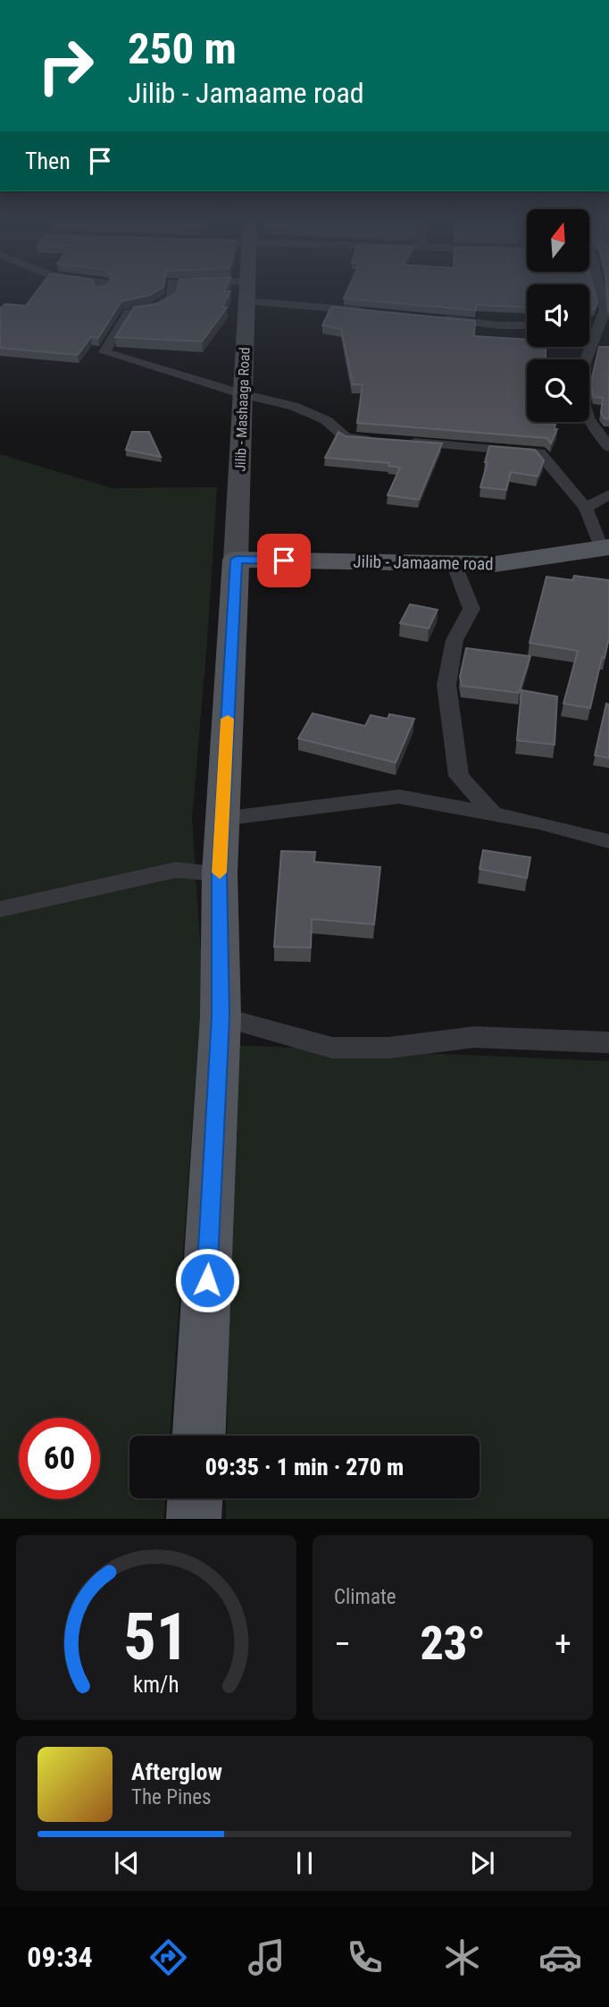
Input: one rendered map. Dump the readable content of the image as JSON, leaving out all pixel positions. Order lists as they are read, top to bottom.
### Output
{
  "streets": {
    "main road": ["Jilib - Mashaaga Road", "Jilib - Jamaame road"]
  },
  "crossings": [
    ["Jilib - Mashaaga Road", "Jilib - Jamaame road"]
  ],
  "north": "top",
  "page": {
    "turn": ["250 m", "Jilib - Jamaame road"],
    "then": "Then",
    "limit": "60",
    "trip": "09:35 · 1 min · 270 m",
    "tile": "Climate",
    "heat": ["−", "23°", "+"],
    "song": ["Afterglow", "The Pines"],
    "tabs": "09:34",
    "gauge": ["51", "km/h"]
  }
}
